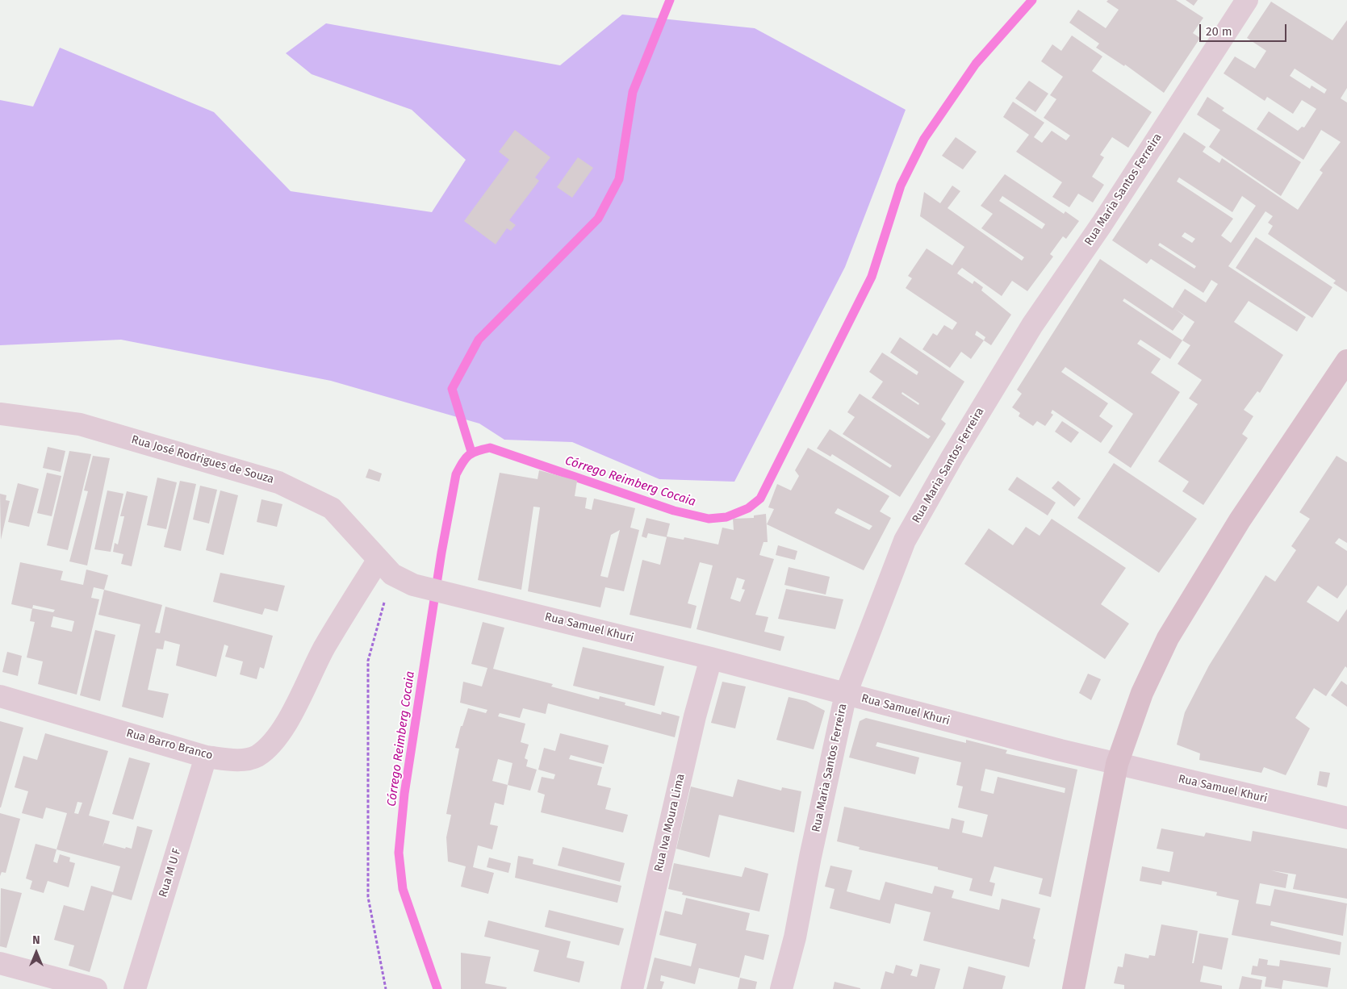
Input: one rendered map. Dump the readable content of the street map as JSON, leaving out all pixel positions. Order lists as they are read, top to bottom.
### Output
{
  "streets": {
    "street": [
      "Rua Maria Santos Ferreira",
      "Rua José Rodrigues de Souza",
      "Rua Samuel Khuri",
      "Rua Barro Branco",
      "Rua Iva Moura Lima",
      "Rua M U F"
    ]
  },
  "crossings": [
    ["Rua Maria Santos Ferreira", "Rua Samuel Khuri"],
    ["Rua José Rodrigues de Souza", "Rua Samuel Khuri"],
    ["Rua José Rodrigues de Souza", "Rua Barro Branco"],
    ["Rua Samuel Khuri", "Rua Barro Branco"],
    ["Rua Samuel Khuri", "Rua Iva Moura Lima"],
    ["Rua Barro Branco", "Rua M U F"]
  ],
  "water": ["Córrego Reimberg Cocaia"],
  "scale_bar": "20 m",
  "north": "top"
}
